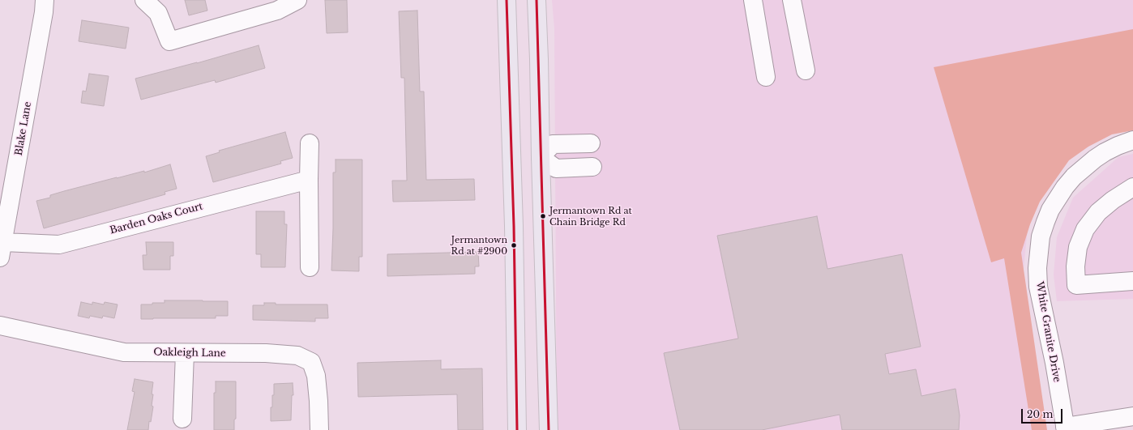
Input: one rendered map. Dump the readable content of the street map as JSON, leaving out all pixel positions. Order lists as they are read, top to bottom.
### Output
{
  "streets": {
    "street": [
      "Blake Lane",
      "Barden Oaks Court",
      "White Granite Drive",
      "Oakleigh Lane"
    ]
  },
  "crossings": [
    ["Blake Lane", "Barden Oaks Court"]
  ],
  "places": ["Jermantown Rd at Chain Bridge Rd", "Jermantown Rd at #2900"],
  "scale_bar": "20 m"
}
